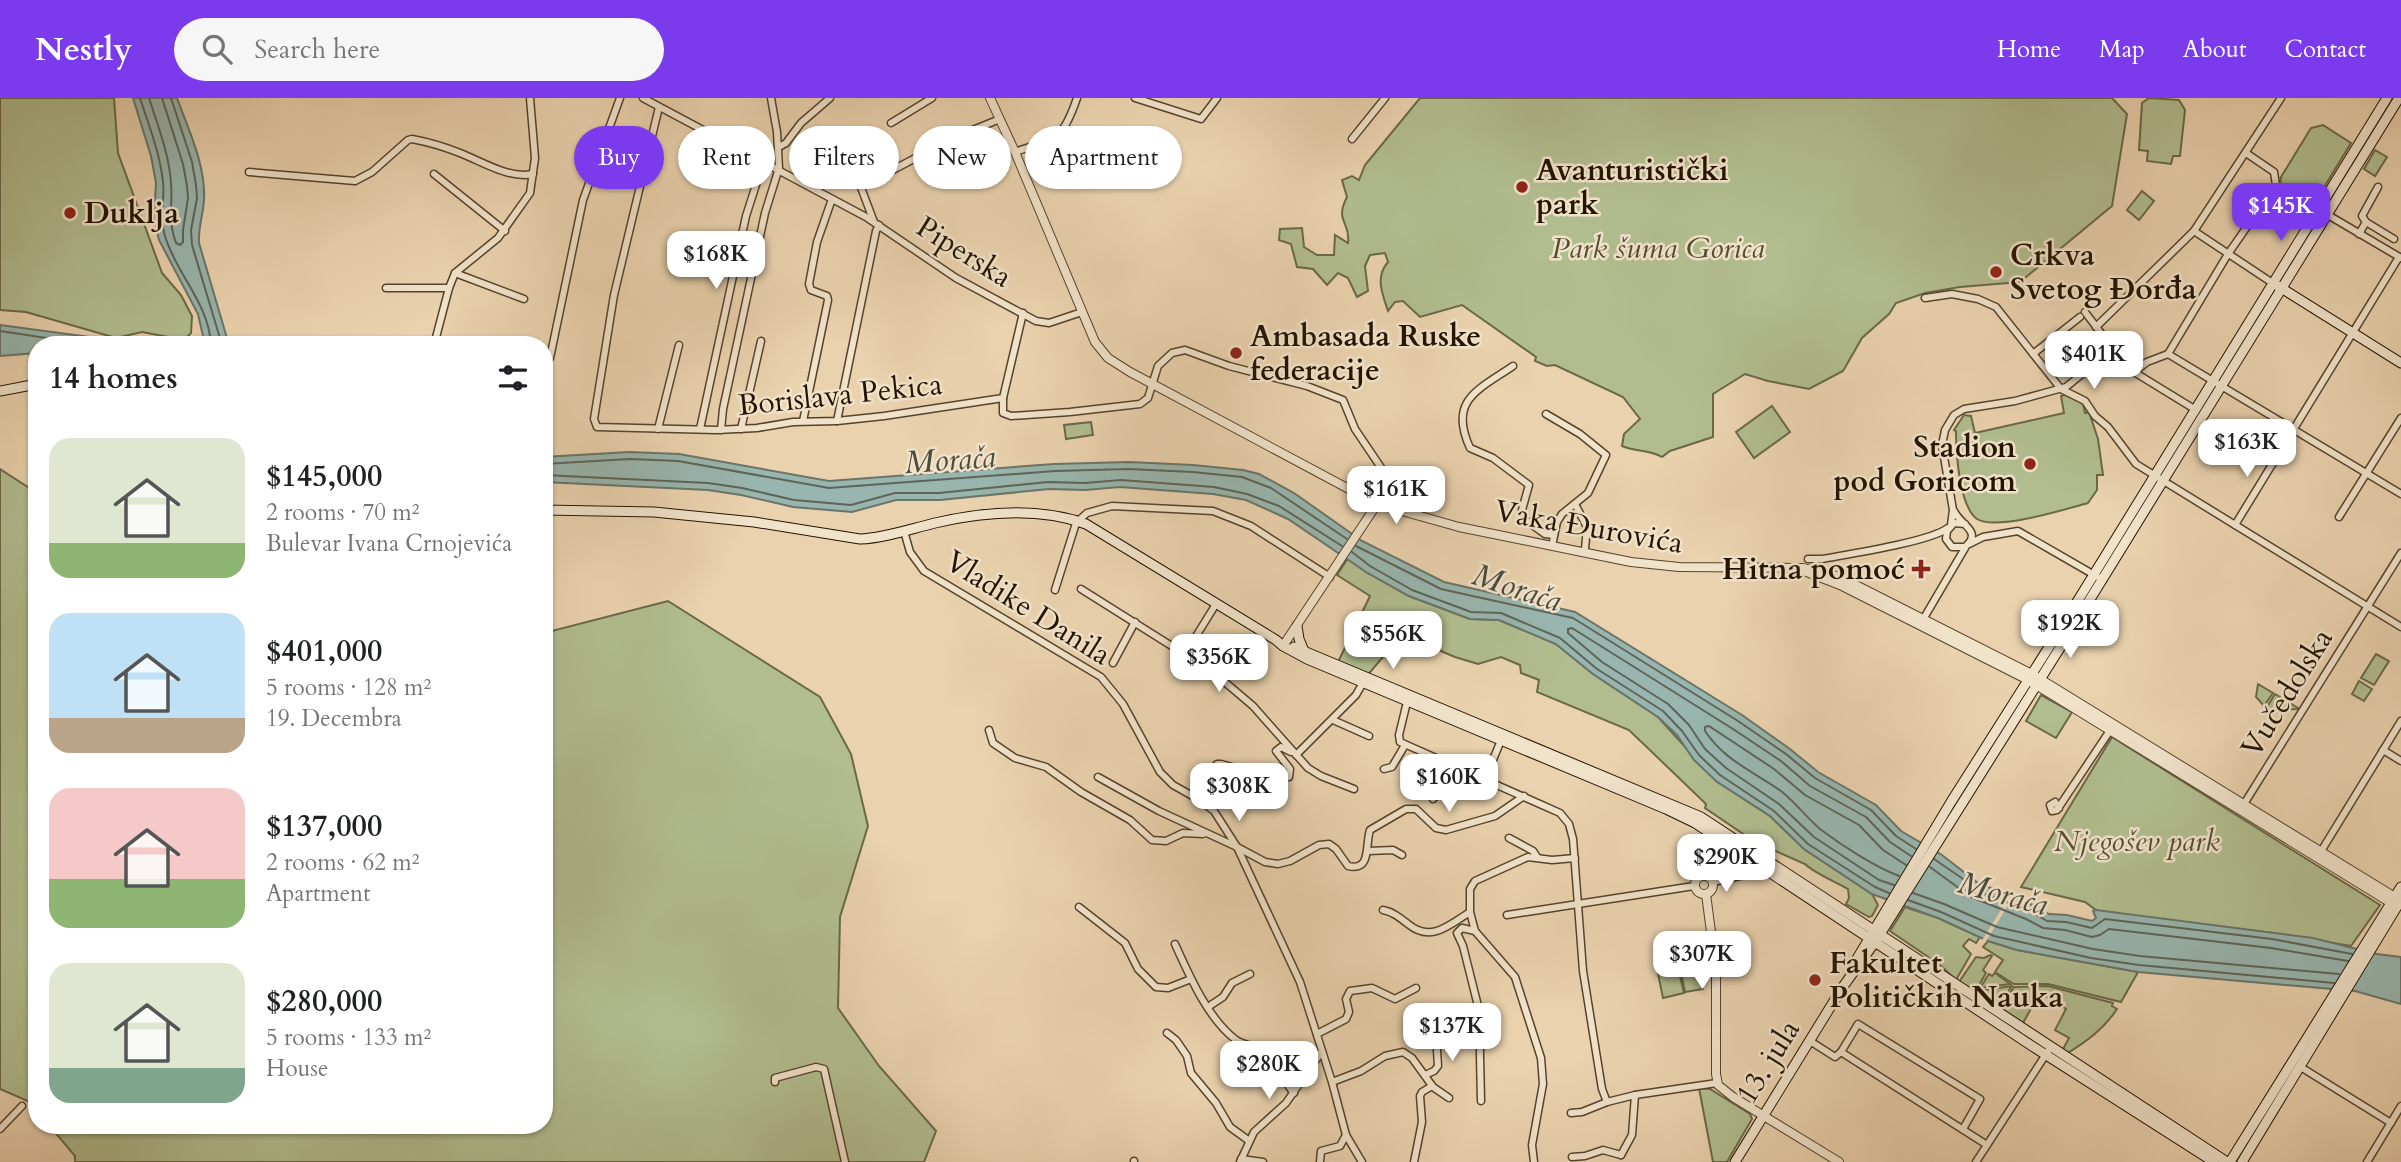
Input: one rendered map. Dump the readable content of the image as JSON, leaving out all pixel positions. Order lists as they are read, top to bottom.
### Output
{
  "streets": {
    "main road": ["13. jula"],
    "street": [
      "Piperska",
      "Borislava Pekica",
      "Vaka Đurovića",
      "Vladike Danila",
      "Vučedolska"
    ]
  },
  "crossings": [
    ["Piperska", "Borislava Pekica"],
    ["Piperska", "Vaka Đurovića"],
    ["Vaka Đurovića", "13. jula"]
  ],
  "water": ["Morača"],
  "parks": ["Park šuma Gorica", "Njegošev park"],
  "places": {
    "other": [
      "Avanturistički park",
      "Duklja",
      "Crkva Svetog Đorđa",
      "Ambasada Ruske federacije",
      "Stadion pod Goricom",
      "Fakultet Političkih Nauka"
    ],
    "health": ["Hitna pomoć"]
  },
  "page": {
    "header": "Nestly",
    "search": "Search here",
    "nav": [
      "Home",
      "Map",
      "About",
      "Contact"
    ],
    "chip": [
      "Buy",
      "Rent",
      "Filters",
      "New",
      "Apartment"
    ],
    "price": [
      "$145K",
      "$168K",
      "$401K",
      "$163K",
      "$161K",
      "$192K",
      "$556K",
      "$356K",
      "$160K",
      "$308K",
      "$290K",
      "$307K",
      "$137K",
      "$280K"
    ],
    "heading": "14 homes",
    "list": [
      {
        "name": "$145,000",
        "note": "2 rooms · 70 m² · Bulevar Ivana Crnojevića"
      },
      {
        "name": "$401,000",
        "note": "5 rooms · 128 m² · 19. Decembra"
      },
      {
        "name": "$137,000",
        "note": "2 rooms · 62 m² · Apartment"
      },
      {
        "name": "$280,000",
        "note": "5 rooms · 133 m² · House"
      }
    ]
  }
}
